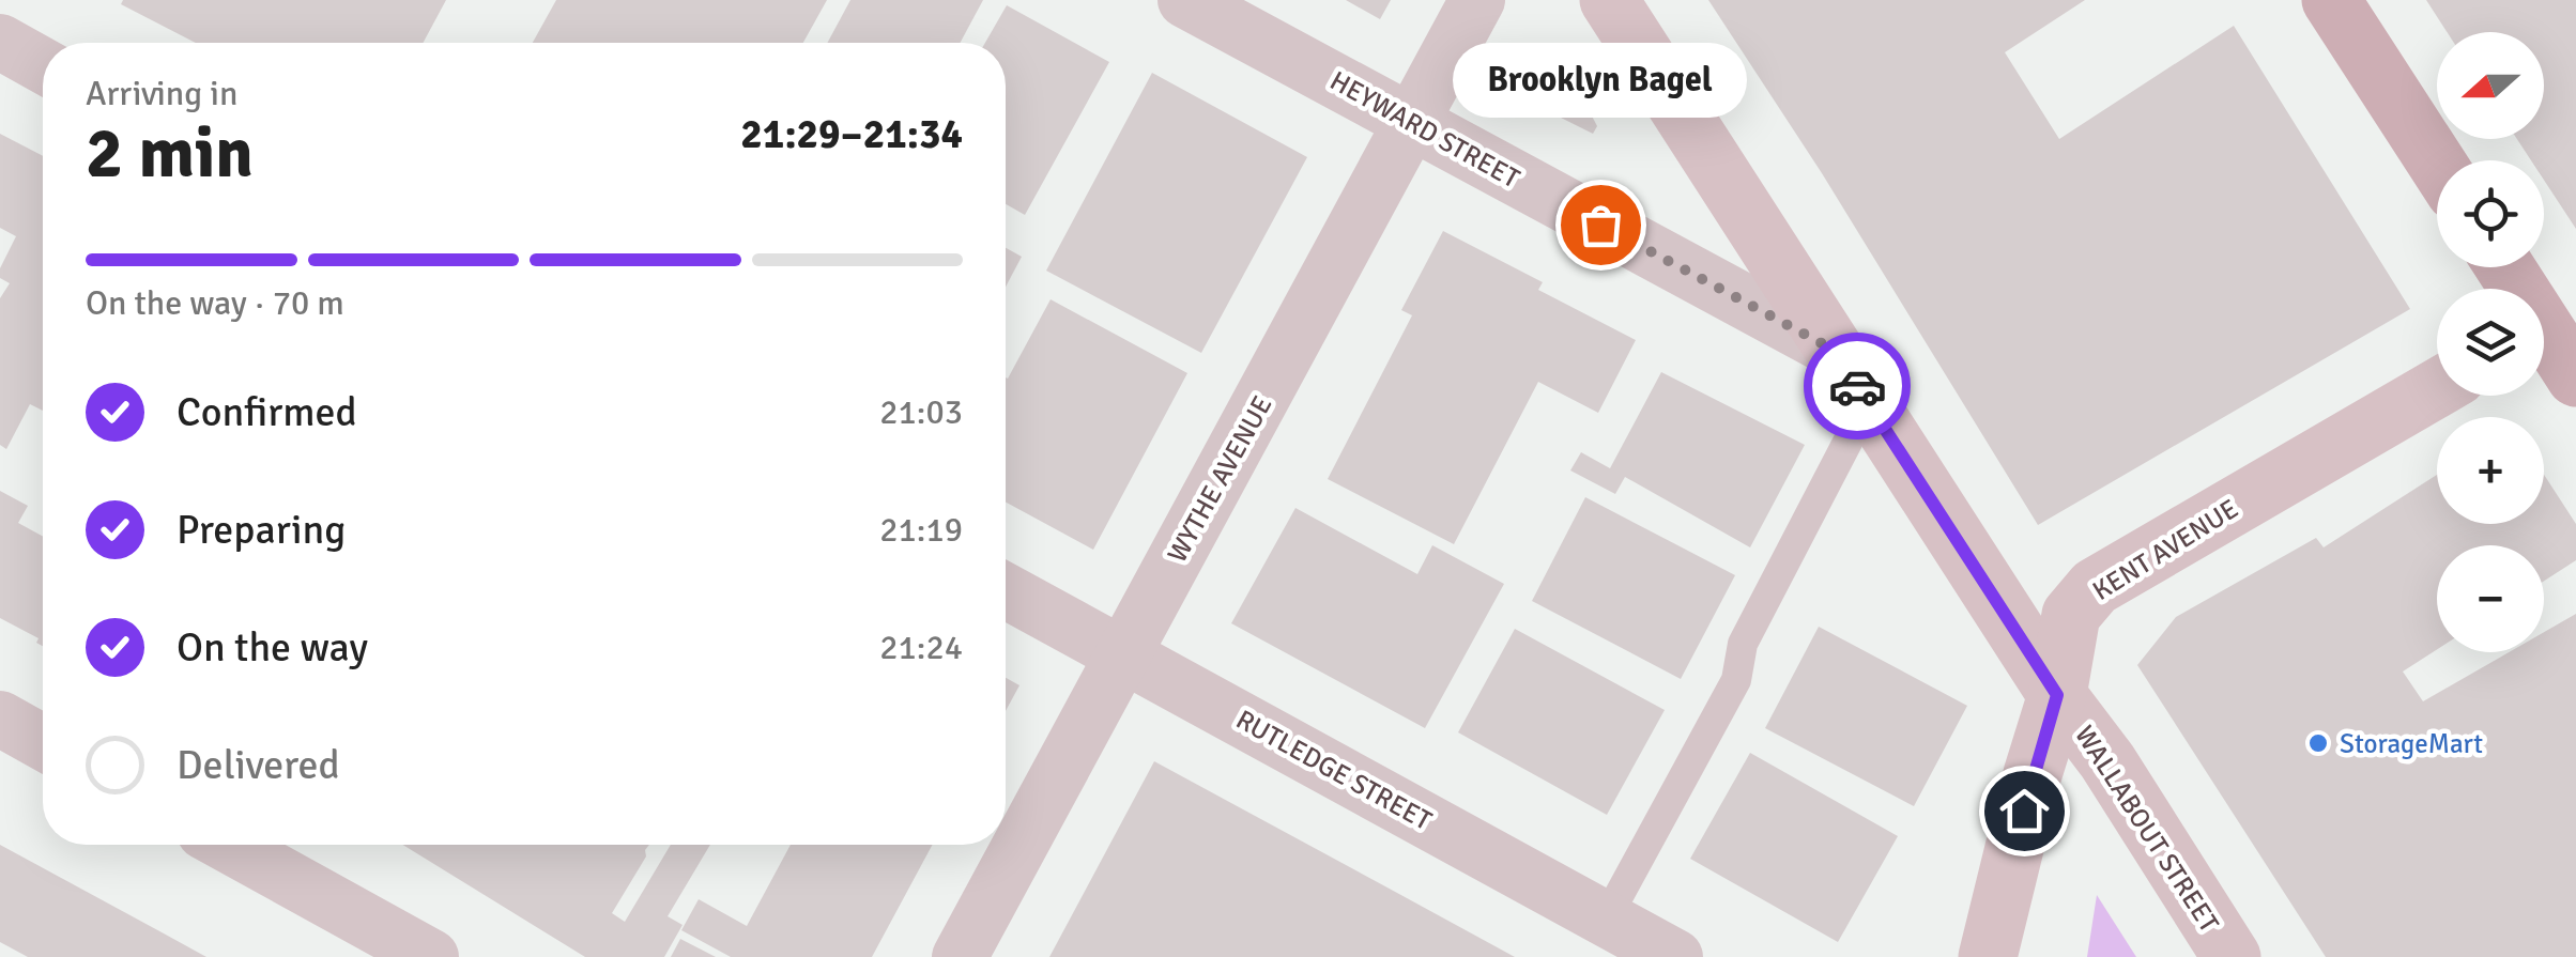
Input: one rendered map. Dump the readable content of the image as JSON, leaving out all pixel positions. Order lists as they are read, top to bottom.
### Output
{
  "streets": {
    "main road": ["KENT AVENUE", "WALLABOUT STREET"],
    "street": ["HEYWARD STREET", "WYTHE AVENUE", "RUTLEDGE STREET"]
  },
  "crossings": [
    ["HEYWARD STREET", "WYTHE AVENUE"],
    ["HEYWARD STREET", "WALLABOUT STREET"],
    ["WYTHE AVENUE", "RUTLEDGE STREET"],
    ["KENT AVENUE", "WALLABOUT STREET"]
  ],
  "places": ["Brooklyn Bagel", "StorageMart"],
  "north": "left",
  "page": {
    "map_buttons": ["+", "−"],
    "bubble": "Brooklyn Bagel",
    "heading": ["2 min", "Arriving in", "21:29–21:34"],
    "bar": "On the way · 70 m",
    "list": [
      ["Confirmed", "21:03"],
      ["Preparing", "21:19"],
      ["On the way", "21:24"],
      "Delivered"
    ]
  }
}
